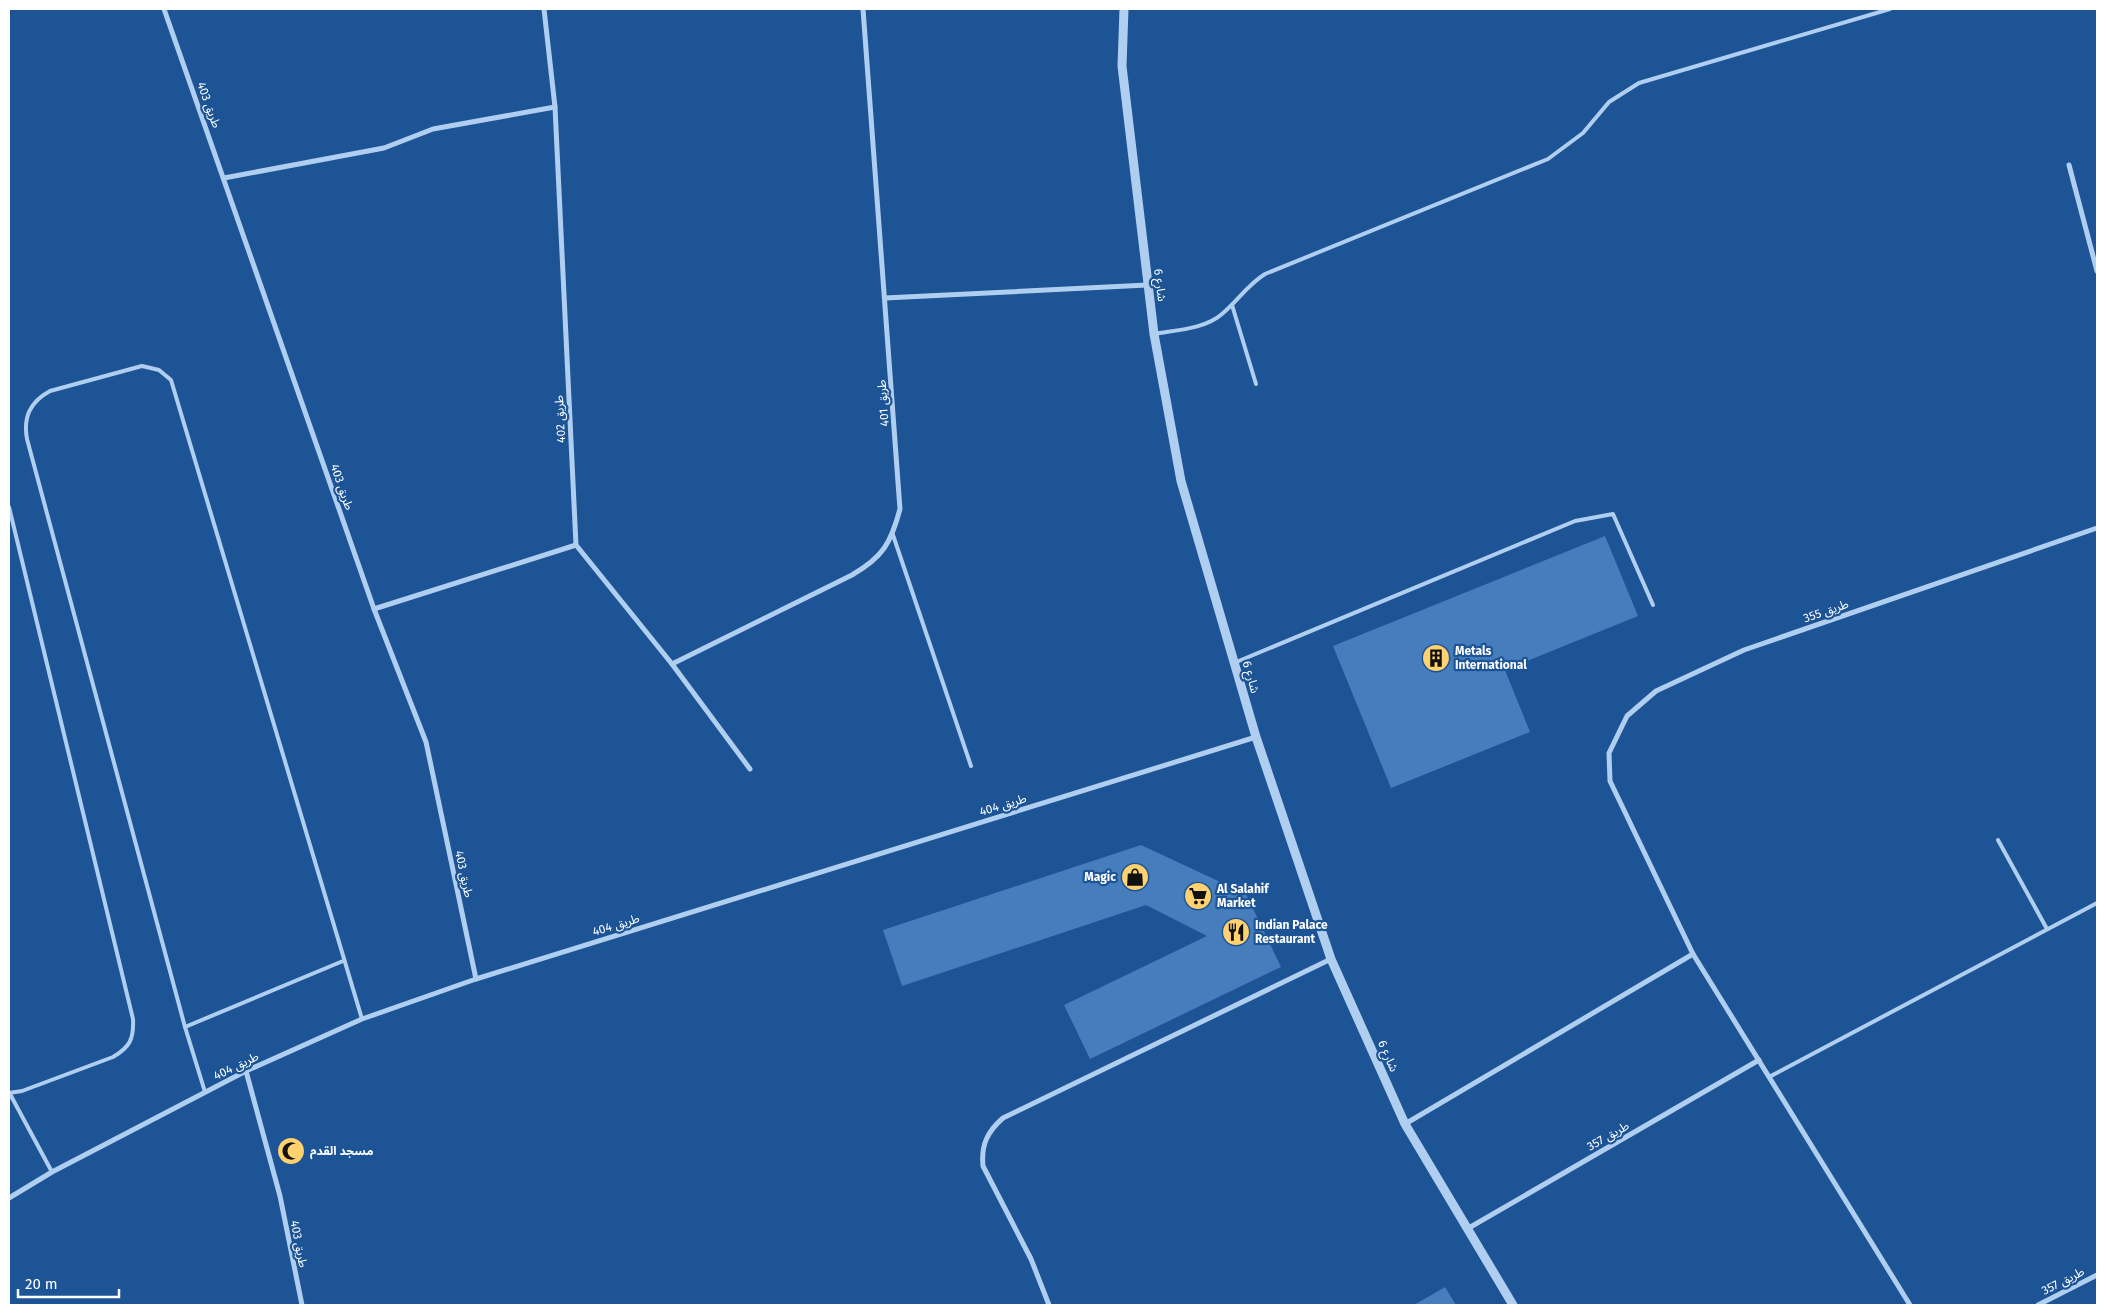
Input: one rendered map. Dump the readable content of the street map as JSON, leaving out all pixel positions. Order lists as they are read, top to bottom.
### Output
{
  "streets": {
    "street": [
      "طريق 403",
      "شارع 6",
      "طريق 401",
      "طريق 402",
      "طريق 355",
      "طريق 404",
      "طريق 357"
    ]
  },
  "crossings": [
    ["طريق 403", "طريق 404"],
    ["شارع 6", "طريق 404"],
    ["شارع 6", "طريق 357"]
  ],
  "places": {
    "building": ["Metals International"],
    "shop": ["Magic"],
    "supermarket": ["Al Salahif Market"],
    "restaurant": ["Indian Palace Restaurant"],
    "mosque": ["مسجد القدم"]
  },
  "scale_bar": "20 m"
}
